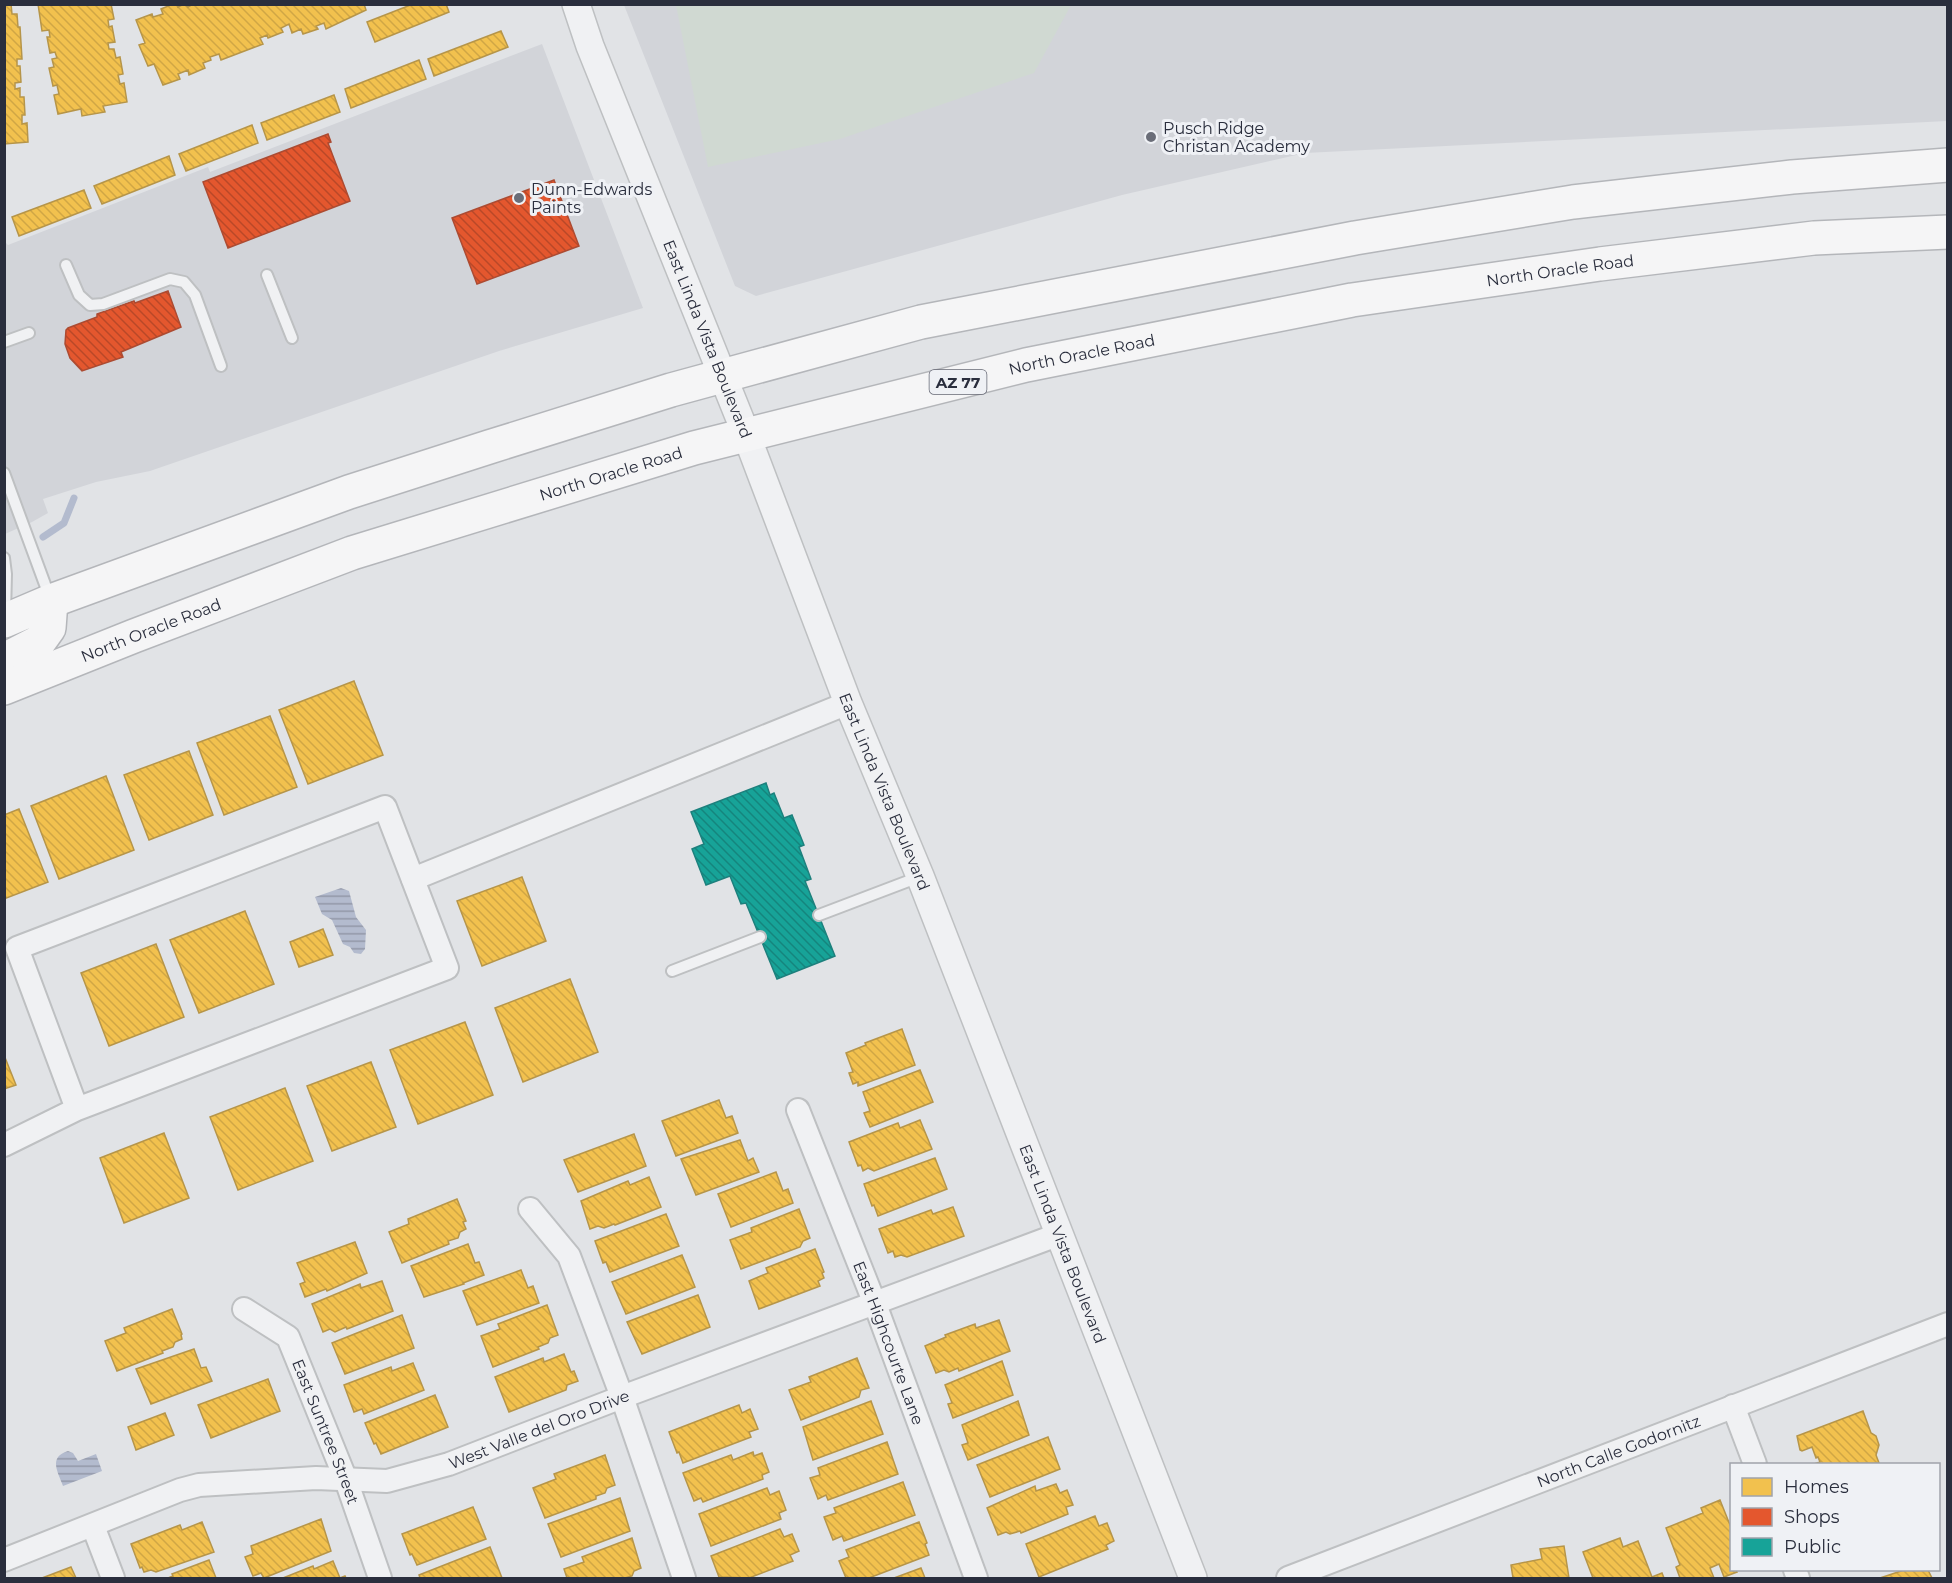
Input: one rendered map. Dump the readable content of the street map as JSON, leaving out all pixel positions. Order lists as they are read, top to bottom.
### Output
{
  "streets": {
    "highway": ["North Oracle Road", "AZ 77"],
    "street": [
      "East Linda Vista Boulevard",
      "East Highcourte Lane",
      "West Valle del Oro Drive",
      "East Suntree Street",
      "North Calle Godornitz"
    ]
  },
  "crossings": [
    ["North Oracle Road", "East Linda Vista Boulevard"],
    ["East Linda Vista Boulevard", "West Valle del Oro Drive"],
    ["East Highcourte Lane", "West Valle del Oro Drive"],
    ["West Valle del Oro Drive", "East Suntree Street"]
  ],
  "places": ["Pusch Ridge Christan Academy", "Dunn-Edwards Paints"],
  "legend": ["Homes", "Shops", "Public"]
}
